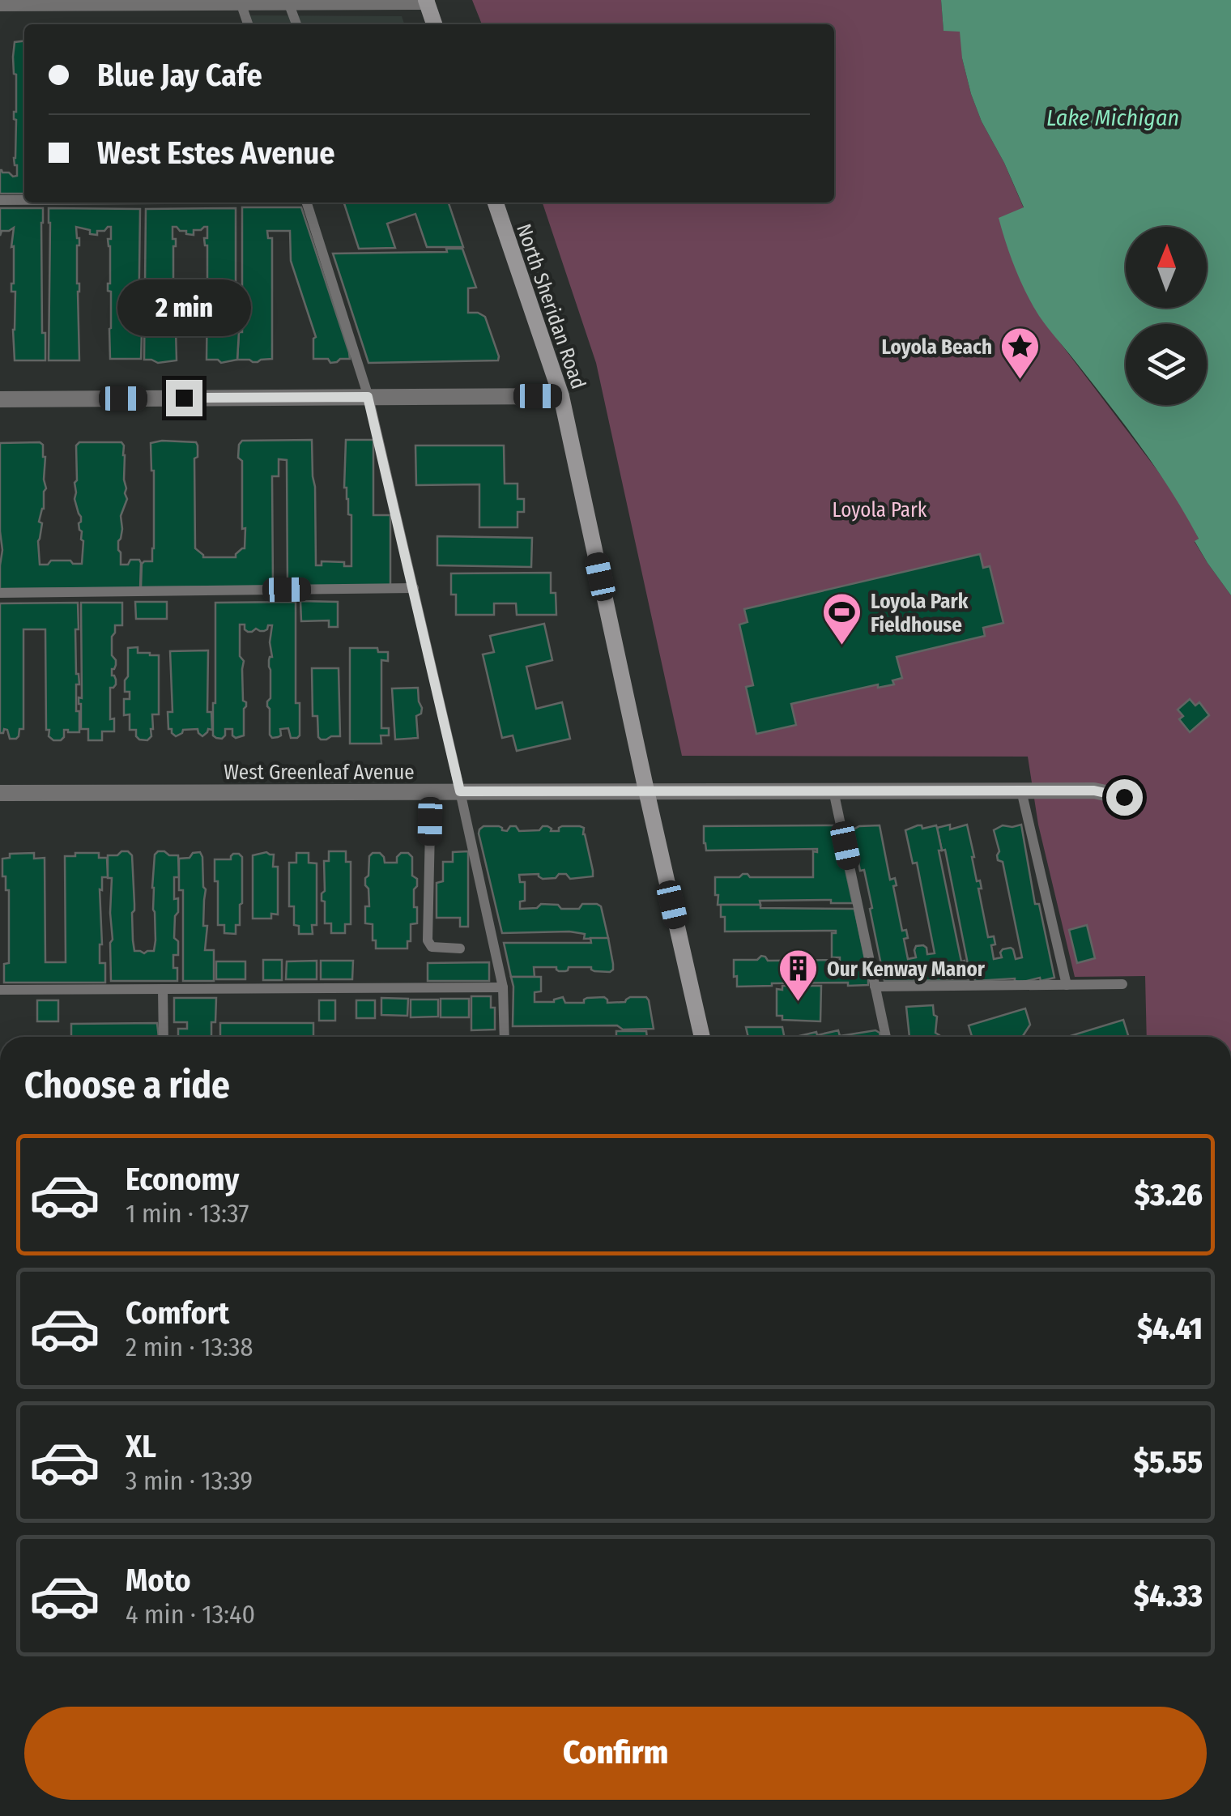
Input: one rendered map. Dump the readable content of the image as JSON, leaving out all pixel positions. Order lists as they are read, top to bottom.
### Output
{
  "streets": {
    "main road": ["North Sheridan Road"],
    "street": ["West Greenleaf Avenue"]
  },
  "crossings": [
    ["North Sheridan Road", "West Greenleaf Avenue"]
  ],
  "water": ["Lake Michigan"],
  "parks": ["Loyola Park"],
  "places": {
    "place": ["Loyola Beach"],
    "sports": ["Loyola Park Fieldhouse"],
    "building": ["Our Kenway Manor"]
  },
  "north": "top",
  "page": {
    "banner": ["Blue Jay Cafe", "West Estes Avenue"],
    "bubble": "2 min",
    "heading": "Choose a ride",
    "list": [
      {
        "name": "Economy",
        "note": "1 min · 13:37",
        "value": "$3.26"
      },
      {
        "name": "Comfort",
        "note": "2 min · 13:38",
        "value": "$4.41"
      },
      {
        "name": "XL",
        "note": "3 min · 13:39",
        "value": "$5.55"
      },
      {
        "name": "Moto",
        "note": "4 min · 13:40",
        "value": "$4.33"
      }
    ],
    "buttons": "Confirm"
  }
}
